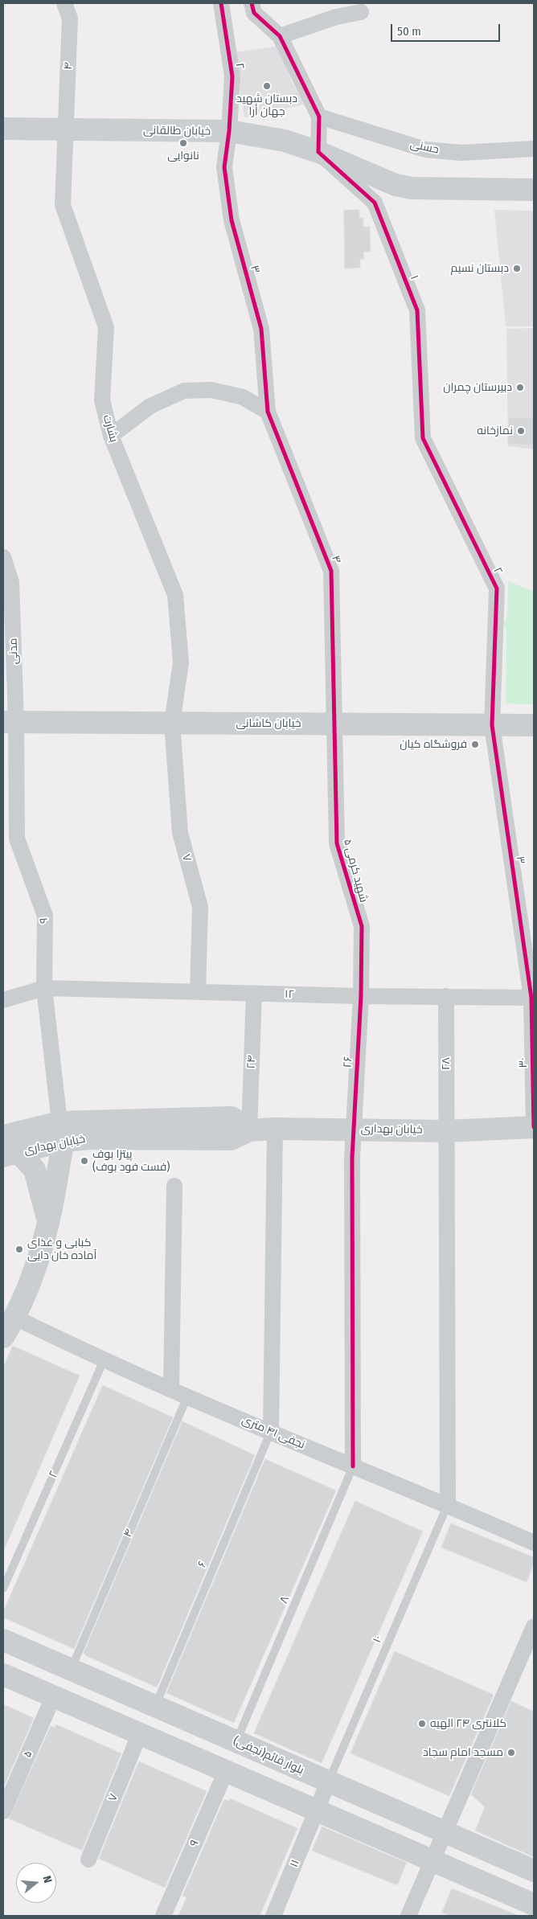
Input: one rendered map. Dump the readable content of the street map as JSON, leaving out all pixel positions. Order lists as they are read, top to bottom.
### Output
{
  "streets": {
    "street": [
      "۴",
      "۲",
      "خیابان طالقانی",
      "حسنی",
      "۳",
      "۱",
      "بشارت",
      "مدنی",
      "خیابان کاشانی",
      "۷",
      "۵ شهید کرمی",
      "۹",
      "۱۲",
      "۲۴",
      "۲۶",
      "۳۰",
      "۲۸",
      "خیابان بهداری",
      "نجفی ۴۱ متری",
      "۵",
      "بلوار قائم(نجفی)",
      "۱۱"
    ],
    "lane": ["۶", "۸", "۱۰"]
  },
  "crossings": [
    ["۴", "خیابان طالقانی"],
    ["۴", "۳"],
    ["۴", "بشارت"],
    ["۴", "خیابان کاشانی"],
    ["۴", "۵ شهید کرمی"],
    ["۴", "نجفی ۴۱ متری"],
    ["۴", "بلوار قائم(نجفی)"],
    ["۲", "خیابان طالقانی"],
    ["۲", "۳"],
    ["۲", "۱"],
    ["۲", "خیابان کاشانی"],
    ["۲", "نجفی ۴۱ متری"],
    ["خیابان طالقانی", "۳"],
    ["خیابان طالقانی", "۱"],
    ["خیابان طالقانی", "بشارت"],
    ["۳", "خیابان کاشانی"],
    ["۳", "۱۲"],
    ["۳", "۳۰"],
    ["بشارت", "خیابان کاشانی"],
    ["بشارت", "۷"],
    ["مدنی", "خیابان کاشانی"],
    ["مدنی", "۹"],
    ["خیابان کاشانی", "۷"],
    ["خیابان کاشانی", "۵ شهید کرمی"],
    ["خیابان کاشانی", "۹"],
    ["۷", "۱۲"],
    ["۵ شهید کرمی", "۱۲"],
    ["۵ شهید کرمی", "۲۶"],
    ["۹", "۱۲"],
    ["۹", "خیابان بهداری"],
    ["۱۲", "۲۴"],
    ["۱۲", "۲۶"],
    ["۱۲", "۳۰"],
    ["۱۲", "۲۸"],
    ["۲۴", "خیابان بهداری"],
    ["۲۶", "خیابان بهداری"],
    ["۲۶", "نجفی ۴۱ متری"],
    ["۲۶", "۸"],
    ["۳۰", "خیابان بهداری"],
    ["۲۸", "خیابان بهداری"],
    ["۲۸", "نجفی ۴۱ متری"],
    ["۲۸", "۱۰"],
    ["نجفی ۴۱ متری", "۶"],
    ["نجفی ۴۱ متری", "۸"],
    ["نجفی ۴۱ متری", "۱۰"],
    ["۶", "بلوار قائم(نجفی)"],
    ["۸", "بلوار قائم(نجفی)"],
    ["۱۰", "بلوار قائم(نجفی)"],
    ["۱۰", "۱۱"],
    ["بلوار قائم(نجفی)", "۱۱"]
  ],
  "places": [
    "دبستان شهید جهان أرا",
    "نانوایی",
    "دبستان نسیم",
    "دبیرستان چمران",
    "نمازخانه",
    "فروشگاه کیان",
    "پیتزا بوف (فست فود بوف)",
    "کبابی و غذای آماده خان دایی",
    "کلانتری ۲۴ الهیه",
    "مسجد امام سجاد"
  ],
  "scale_bar": "50 m",
  "north": "right"
}
